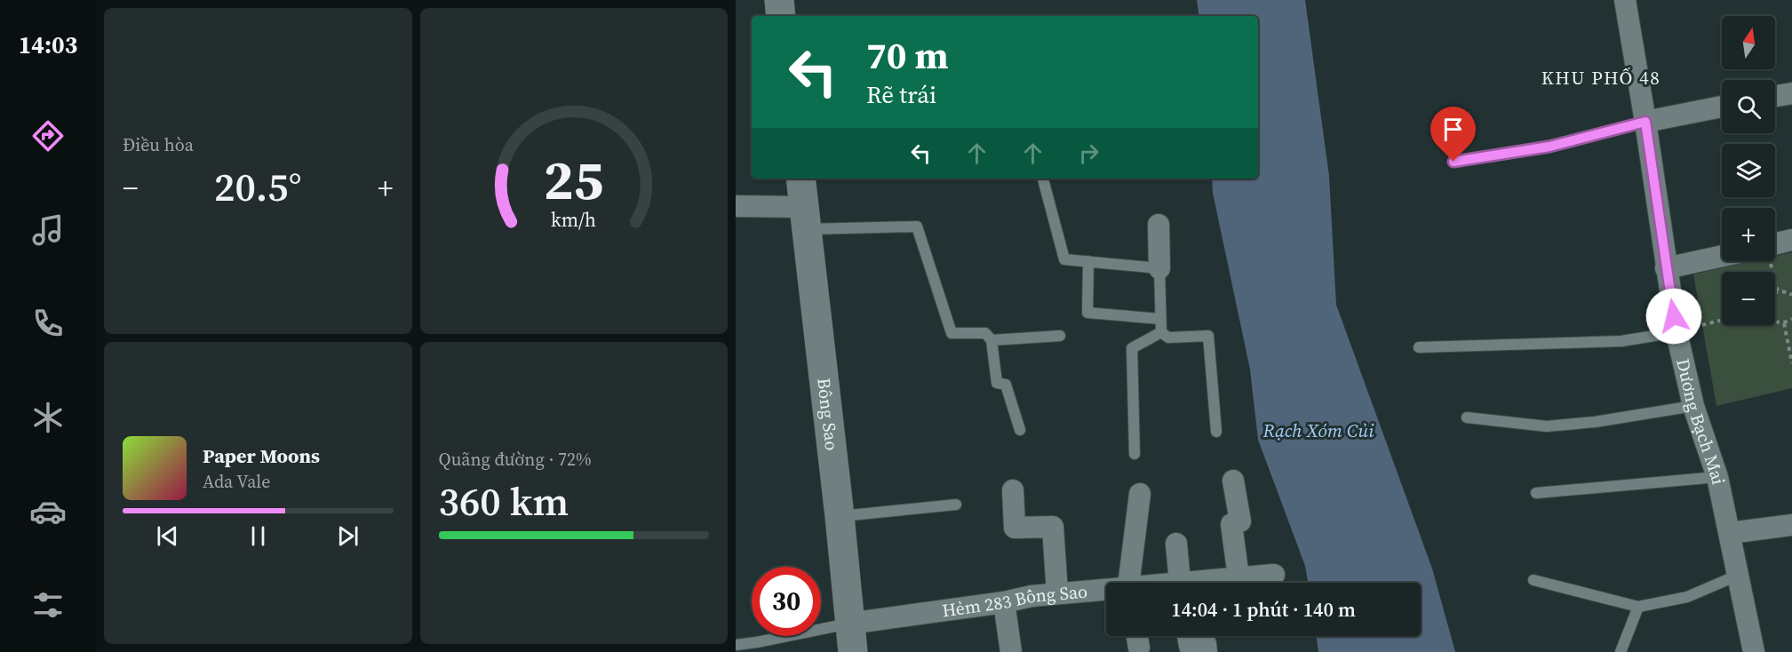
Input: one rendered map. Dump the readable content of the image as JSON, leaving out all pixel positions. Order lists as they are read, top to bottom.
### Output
{
  "streets": {
    "street": ["Bông Sao", "Dương Bạch Mai", "Hẻm 283 Bông Sao"]
  },
  "crossings": [
    ["Bông Sao", "Hẻm 283 Bông Sao"]
  ],
  "districts": ["KHU PHỐ 48"],
  "water": ["Rạch Xóm Củi"],
  "north": "top",
  "page": {
    "tabs": "14:03",
    "tile": [
      "Điều hòa",
      ["Quãng đường · 72%", "360 km"]
    ],
    "map_buttons": ["+", "−"],
    "turn": ["70 m", "Rẽ trái"],
    "heat": ["−", "20.5°", "+"],
    "song": ["Paper Moons", "Ada Vale"],
    "limit": "30",
    "trip": "14:04 · 1 phút · 140 m",
    "gauge": ["25", "km/h"]
  }
}
